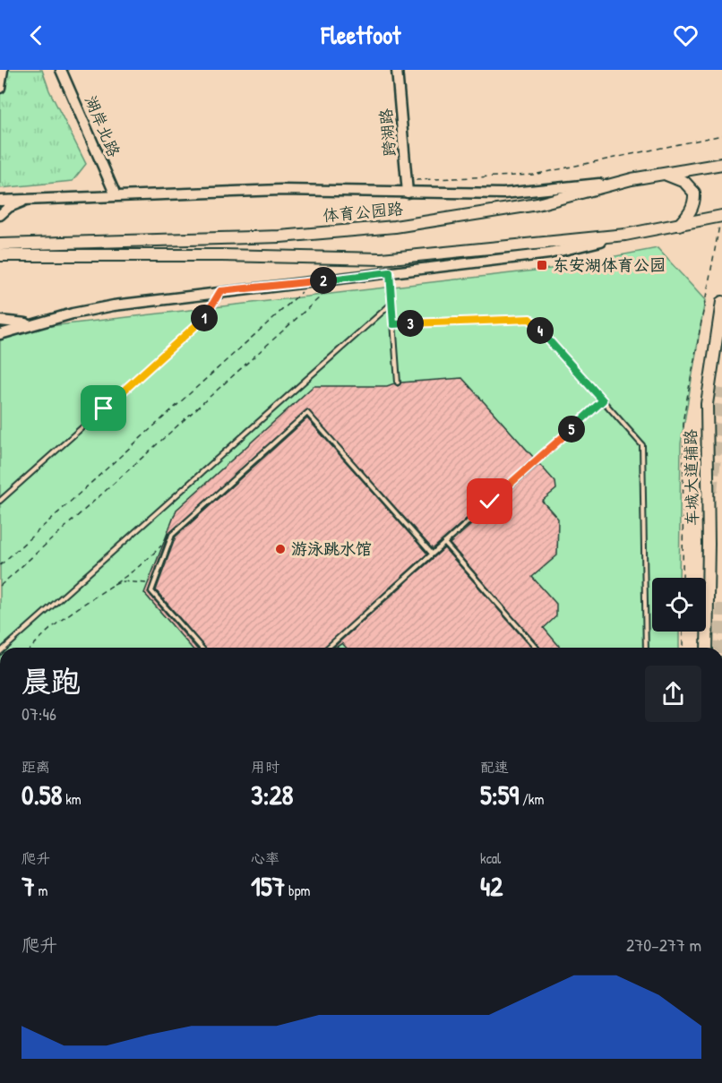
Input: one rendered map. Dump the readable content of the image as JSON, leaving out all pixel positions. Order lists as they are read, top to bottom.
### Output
{
  "streets": {
    "main road": ["体育公园路", "车城大道辅路"],
    "street": ["湖岸北路", "跨湖路"]
  },
  "places": {
    "transit": ["东安湖体育公园"],
    "other": ["游泳跳水馆"]
  },
  "page": {
    "header": "Fleetfoot",
    "pins": [
      "2",
      "1",
      "3",
      "4",
      "5"
    ],
    "heading": ["晨跑", "07:46"],
    "stats": [
      ["距离", "0.58 km"],
      ["用时", "3:28"],
      ["配速", "5:59 /km"],
      ["爬升", "7 m"],
      ["心率", "157 bpm"],
      ["kcal", "42"]
    ],
    "chart": ["爬升", "270–277 m"]
  }
}
